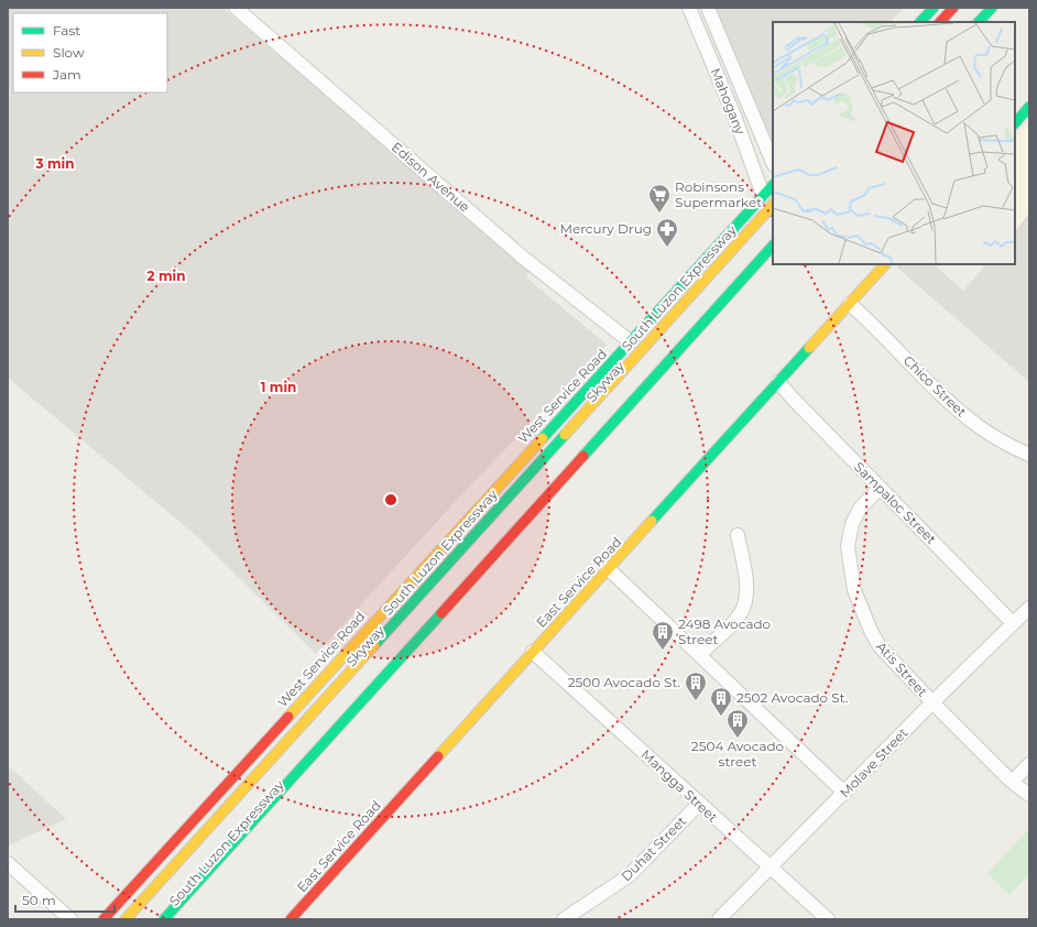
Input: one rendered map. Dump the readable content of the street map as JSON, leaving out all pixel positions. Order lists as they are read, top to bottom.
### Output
{
  "streets": {
    "main road": [
      "South Luzon Expressway",
      "Skyway",
      "West Service Road",
      "East Service Road"
    ],
    "street": [
      "Mahogany",
      "Edison Avenue",
      "Chico Street",
      "Sampaloc Street",
      "Atis Street",
      "Molave Street",
      "Mangga Street",
      "Duhat Street"
    ]
  },
  "crossings": [
    ["Mahogany", "West Service Road"],
    ["Edison Avenue", "West Service Road"],
    ["Chico Street", "East Service Road"],
    ["Sampaloc Street", "East Service Road"],
    ["Sampaloc Street", "Atis Street"],
    ["Sampaloc Street", "Molave Street"],
    ["East Service Road", "Mangga Street"],
    ["Atis Street", "Molave Street"],
    ["Molave Street", "Mangga Street"],
    ["Mangga Street", "Duhat Street"]
  ],
  "places": {
    "supermarket": ["Robinsons Supermarket"],
    "pharmacy": ["Mercury Drug"],
    "building": [
      "2498 Avocado Street",
      "2500 Avocado St.",
      "2502 Avocado St.",
      "2504 Avocado street"
    ]
  },
  "legend": ["Fast", "Slow", "Jam"],
  "scale_bar": "50 m",
  "rings": ["3 min", "2 min", "1 min"]
}
